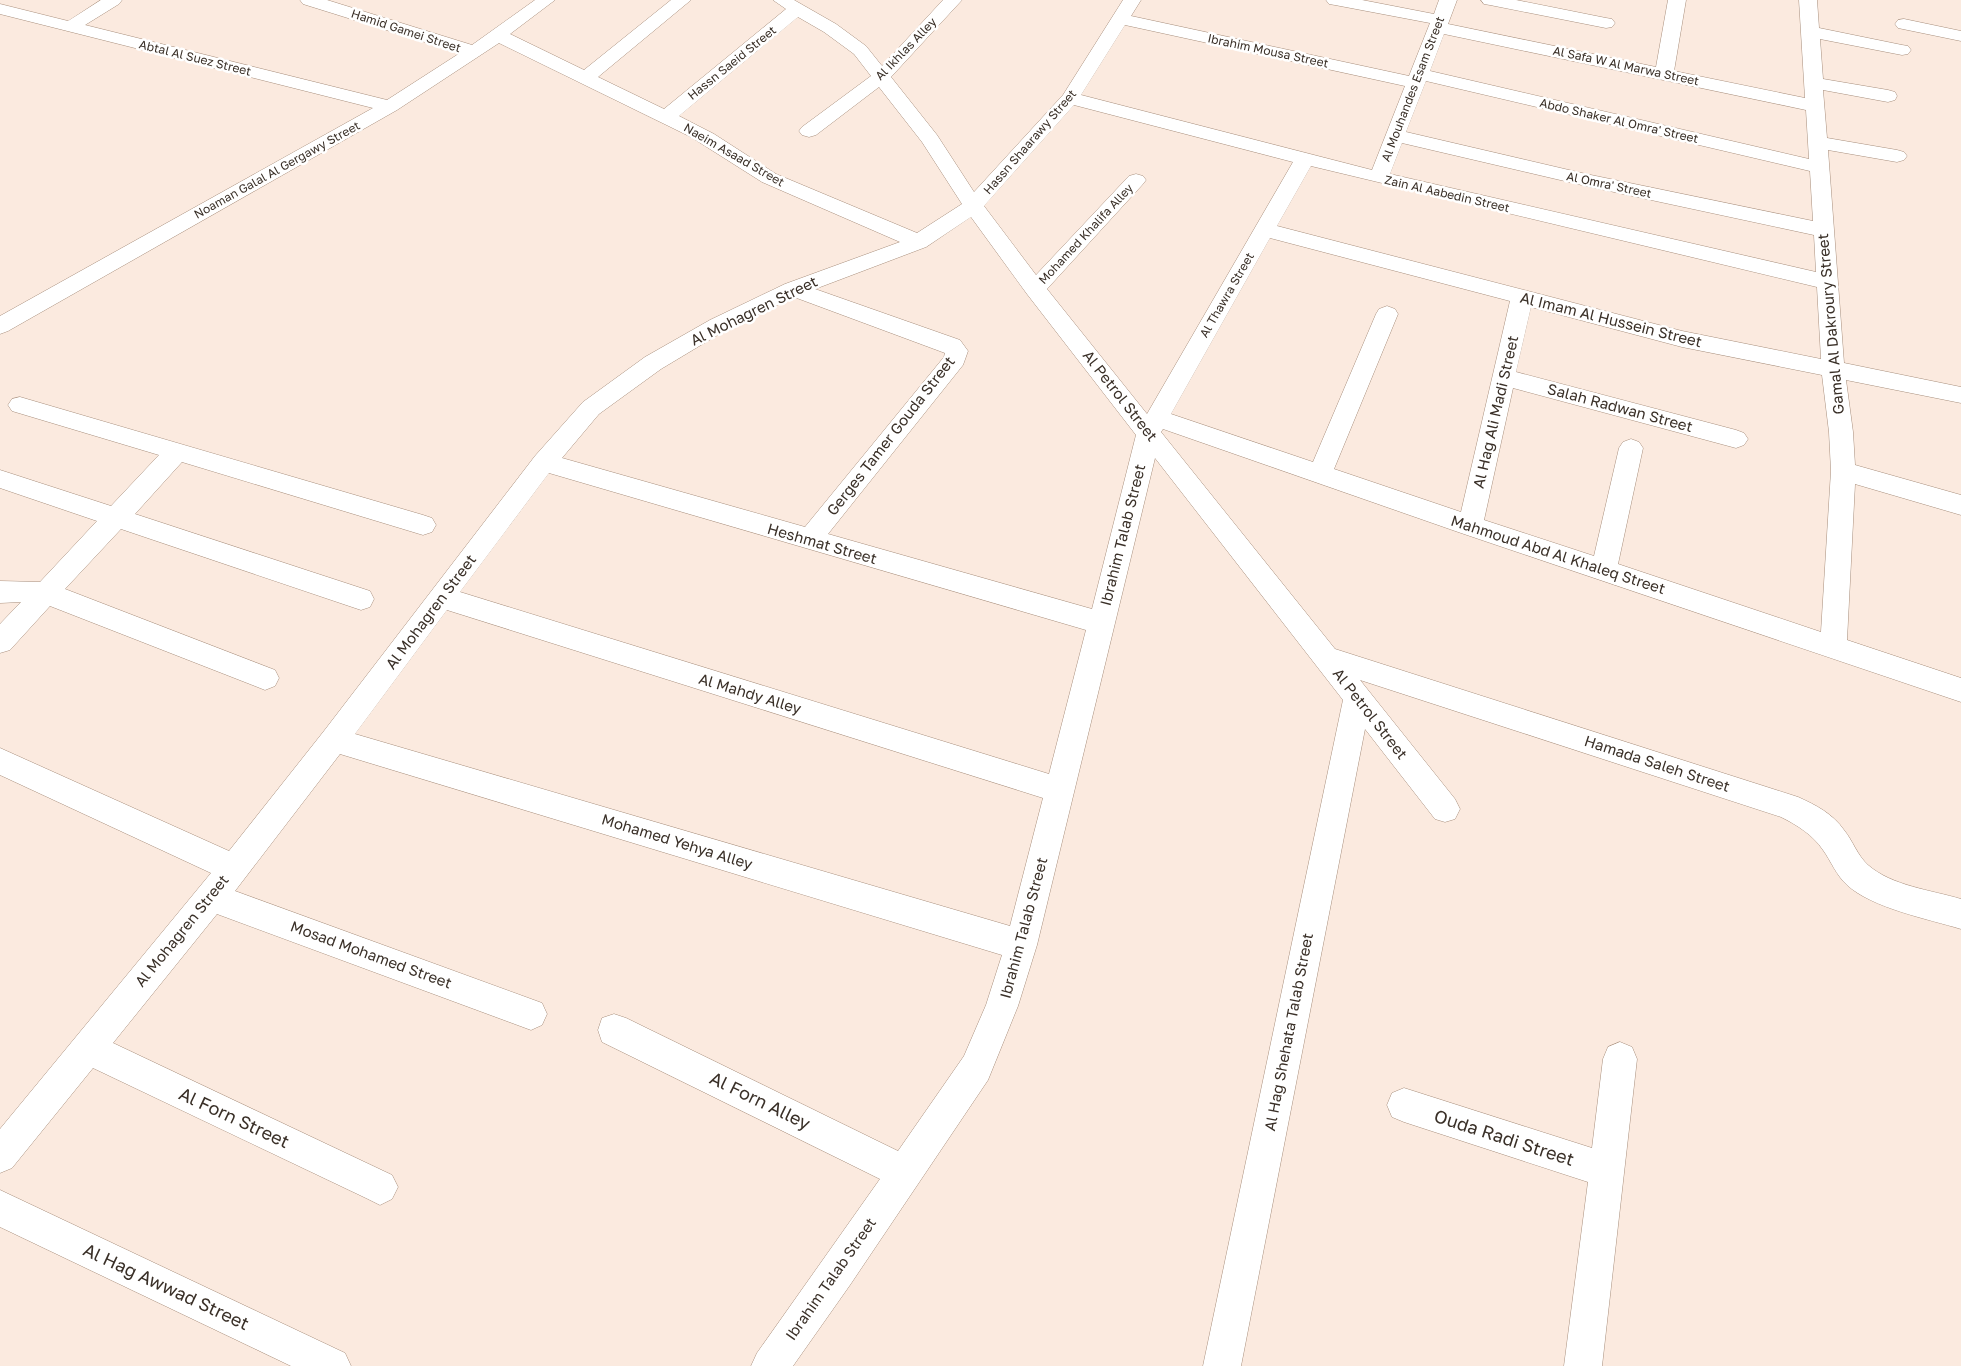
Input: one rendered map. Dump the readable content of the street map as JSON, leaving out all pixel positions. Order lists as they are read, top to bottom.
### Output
{
  "streets": {
    "street": [
      "Hamid Gamei Street",
      "Al Ikhlas Alley",
      "Ibrahim Mousa Street",
      "Abtal Al Suez Street",
      "Hassn Saeid Street",
      "Al Safa W Al Marwa Street",
      "Al Mouhandes Esam Street",
      "Abdo Shaker Al Omra' Street",
      "Hassn Shaarawy Street",
      "Naeim Asaad Street",
      "Noaman Galal Al Gergawy Street",
      "Al Omra' Street",
      "Zain Al Aabedin Street",
      "Mohamed Khalifa Alley",
      "Al Thawra Street",
      "Al Mohagren Street",
      "Al Imam Al Hussein Street",
      "Gamal Al Dakroury Street",
      "Al Petrol Street",
      "Salah Radwan Street",
      "Al Hag Ali Madi Street",
      "Gerges Tamer Gouda Street",
      "Ibrahim Talab Street",
      "Heshmat Street",
      "Mahmoud Abd Al Khaleq Street",
      "Al Mahdy Alley",
      "Hamada Saleh Street",
      "Mohamed Yehya Alley",
      "Mosad Mohamed Street",
      "Al Hag Shehata Talab Street",
      "Al Forn Alley",
      "Al Forn Street",
      "Ouda Radi Street",
      "Al Hag Awwad Street"
    ]
  },
  "crossings": [
    ["Hamid Gamei Street", "Noaman Galal Al Gergawy Street"],
    ["Al Ikhlas Alley", "Al Petrol Street"],
    ["Ibrahim Mousa Street", "Al Mouhandes Esam Street"],
    ["Ibrahim Mousa Street", "Abdo Shaker Al Omra' Street"],
    ["Ibrahim Mousa Street", "Hassn Shaarawy Street"],
    ["Abtal Al Suez Street", "Noaman Galal Al Gergawy Street"],
    ["Hassn Saeid Street", "Naeim Asaad Street"],
    ["Hassn Saeid Street", "Al Petrol Street"],
    ["Al Safa W Al Marwa Street", "Al Mouhandes Esam Street"],
    ["Al Safa W Al Marwa Street", "Gamal Al Dakroury Street"],
    ["Al Mouhandes Esam Street", "Abdo Shaker Al Omra' Street"],
    ["Al Mouhandes Esam Street", "Al Omra' Street"],
    ["Al Mouhandes Esam Street", "Zain Al Aabedin Street"],
    ["Abdo Shaker Al Omra' Street", "Gamal Al Dakroury Street"],
    ["Hassn Shaarawy Street", "Zain Al Aabedin Street"],
    ["Hassn Shaarawy Street", "Al Mohagren Street"],
    ["Hassn Shaarawy Street", "Al Petrol Street"],
    ["Naeim Asaad Street", "Noaman Galal Al Gergawy Street"],
    ["Naeim Asaad Street", "Al Mohagren Street"],
    ["Al Omra' Street", "Gamal Al Dakroury Street"],
    ["Zain Al Aabedin Street", "Al Thawra Street"],
    ["Zain Al Aabedin Street", "Gamal Al Dakroury Street"],
    ["Mohamed Khalifa Alley", "Al Petrol Street"],
    ["Al Thawra Street", "Al Imam Al Hussein Street"],
    ["Al Thawra Street", "Al Petrol Street"],
    ["Al Thawra Street", "Ibrahim Talab Street"],
    ["Al Thawra Street", "Mahmoud Abd Al Khaleq Street"],
    ["Al Mohagren Street", "Al Petrol Street"],
    ["Al Mohagren Street", "Gerges Tamer Gouda Street"],
    ["Al Mohagren Street", "Heshmat Street"],
    ["Al Mohagren Street", "Al Mahdy Alley"],
    ["Al Mohagren Street", "Mohamed Yehya Alley"],
    ["Al Mohagren Street", "Mosad Mohamed Street"],
    ["Al Mohagren Street", "Al Forn Street"],
    ["Al Imam Al Hussein Street", "Gamal Al Dakroury Street"],
    ["Al Imam Al Hussein Street", "Al Hag Ali Madi Street"],
    ["Gamal Al Dakroury Street", "Mahmoud Abd Al Khaleq Street"],
    ["Al Petrol Street", "Ibrahim Talab Street"],
    ["Al Petrol Street", "Mahmoud Abd Al Khaleq Street"],
    ["Al Petrol Street", "Hamada Saleh Street"],
    ["Al Petrol Street", "Al Hag Shehata Talab Street"],
    ["Salah Radwan Street", "Al Hag Ali Madi Street"],
    ["Al Hag Ali Madi Street", "Mahmoud Abd Al Khaleq Street"],
    ["Gerges Tamer Gouda Street", "Heshmat Street"],
    ["Ibrahim Talab Street", "Heshmat Street"],
    ["Ibrahim Talab Street", "Mahmoud Abd Al Khaleq Street"],
    ["Ibrahim Talab Street", "Al Mahdy Alley"],
    ["Ibrahim Talab Street", "Mohamed Yehya Alley"],
    ["Ibrahim Talab Street", "Al Forn Alley"]
  ]
}
